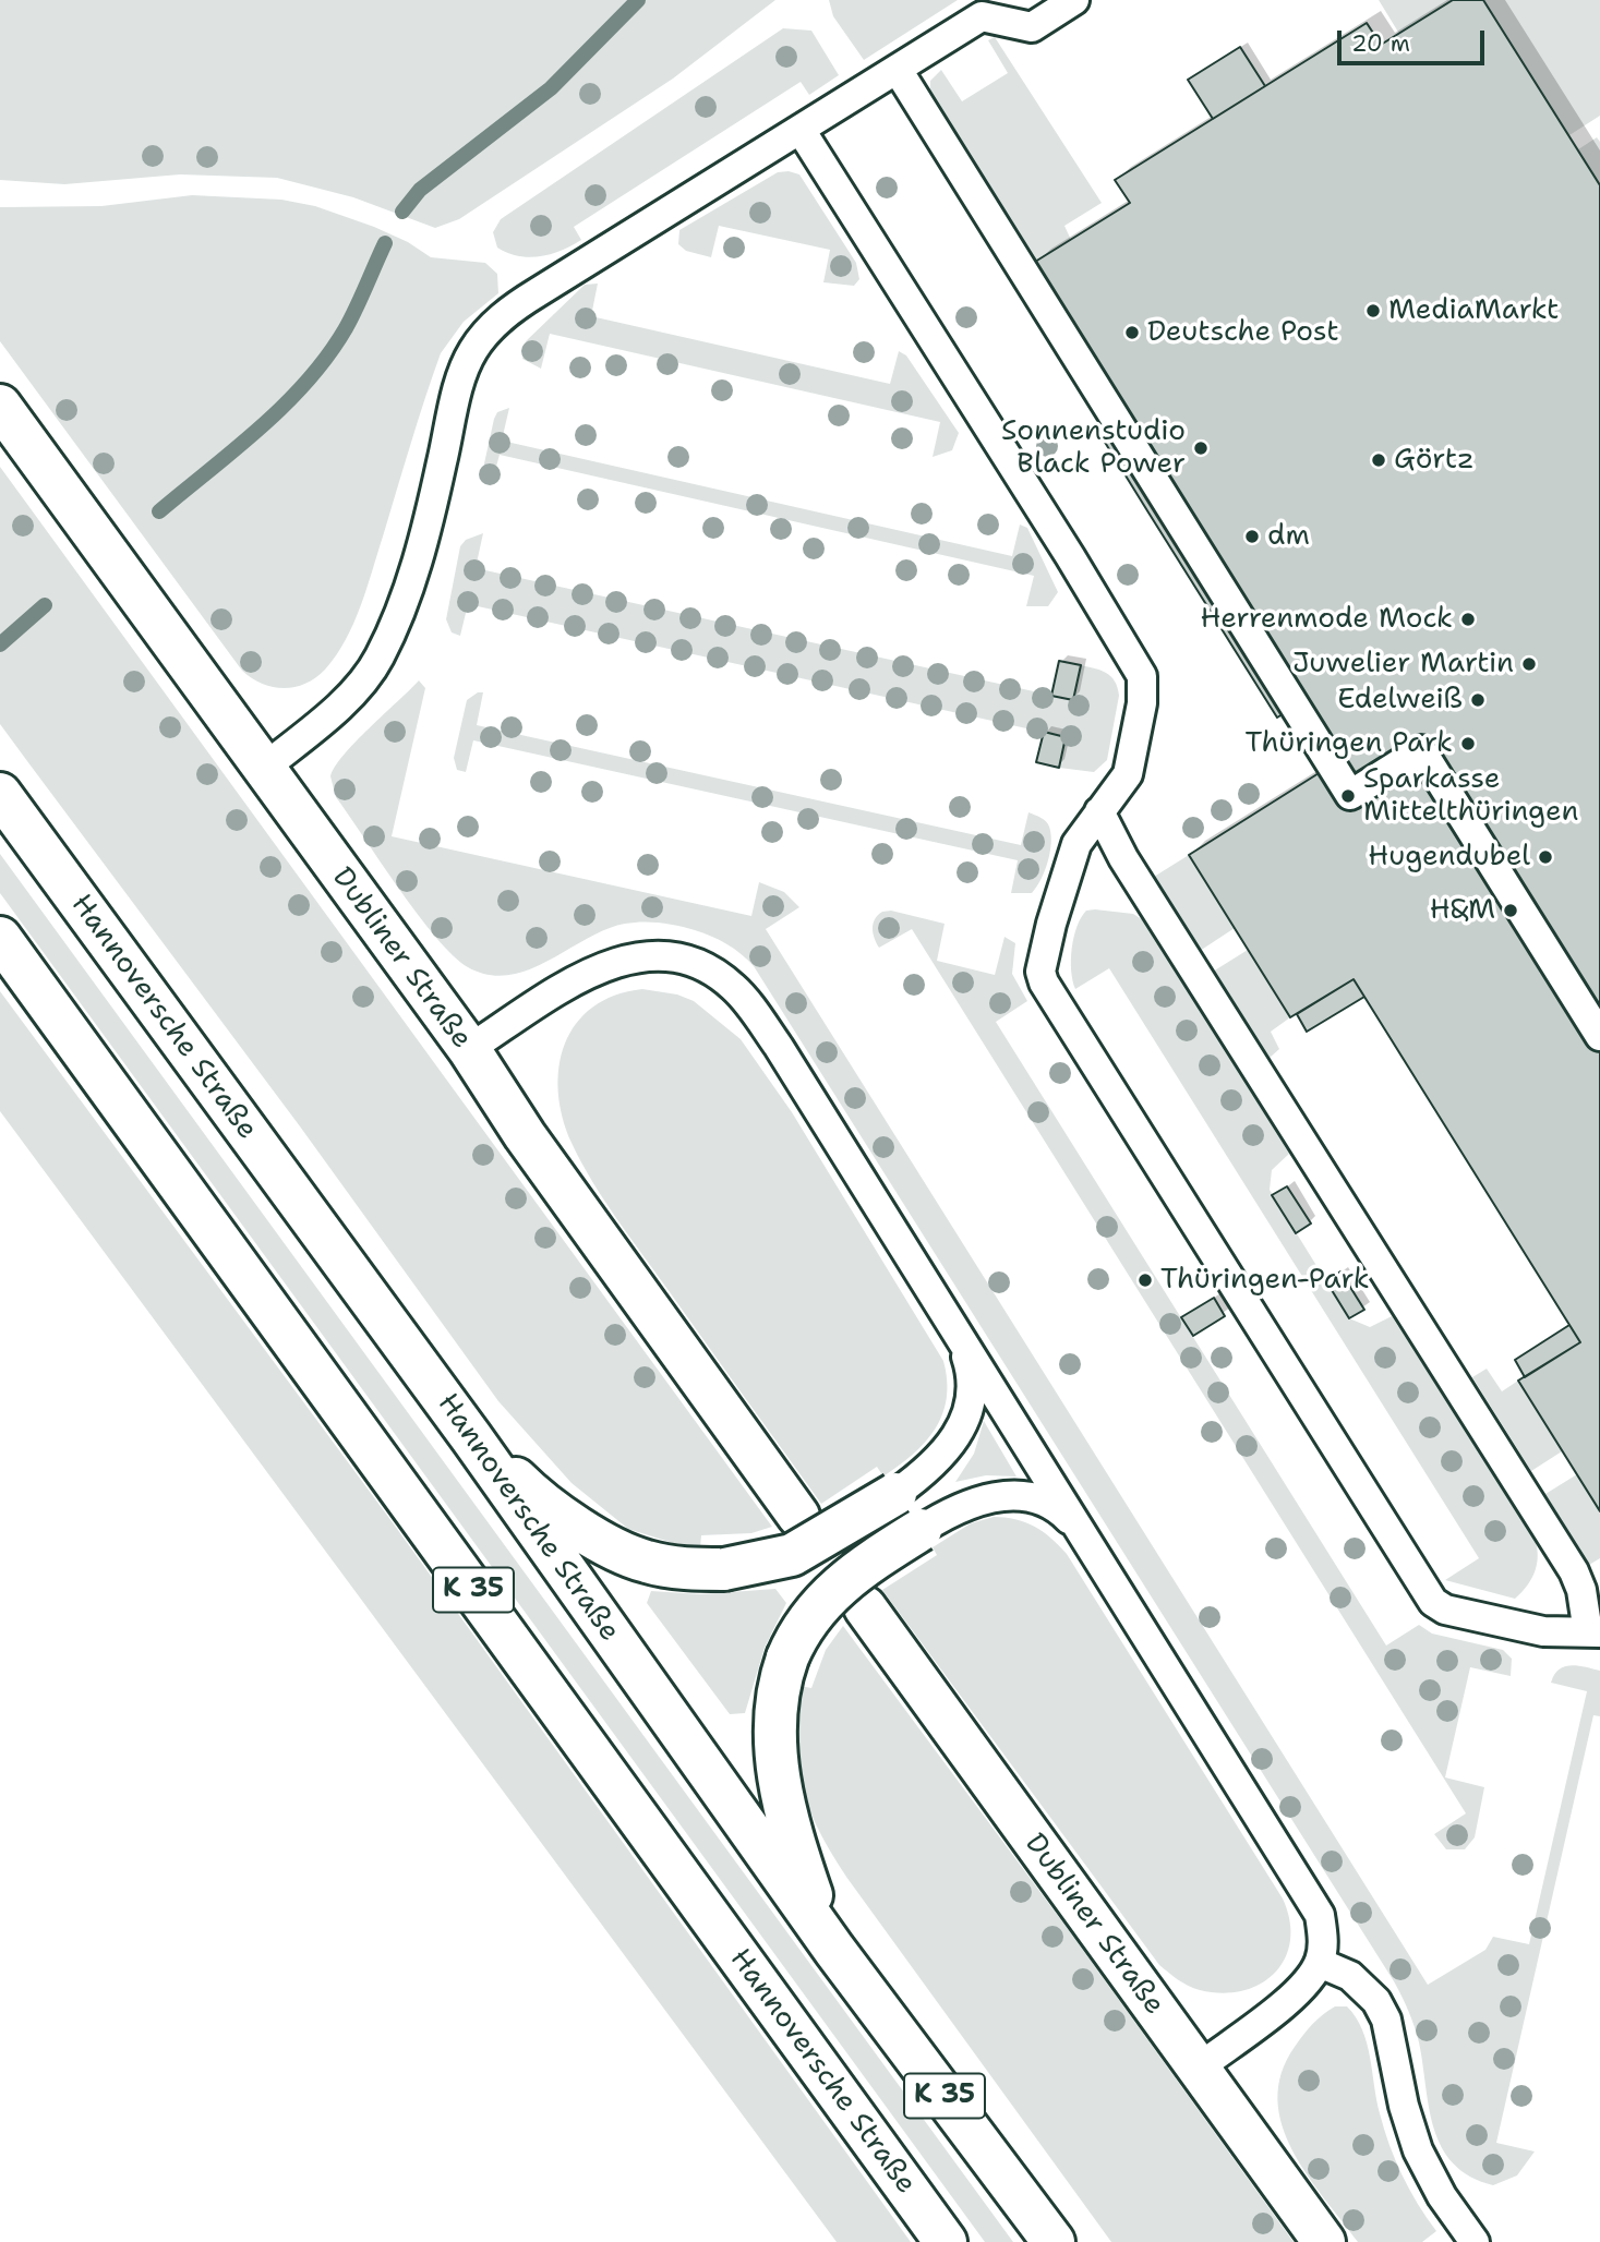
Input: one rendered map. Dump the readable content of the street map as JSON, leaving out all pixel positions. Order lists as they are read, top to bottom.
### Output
{
  "streets": {
    "main road": ["Dubliner Straße", "Hannoversche Straße", "K 35"]
  },
  "places": [
    "MediaMarkt",
    "Deutsche Post",
    "Sonnenstudio Black Power",
    "Görtz",
    "dm",
    "Herrenmode Mock",
    "Juwelier Martin",
    "Edelweiß",
    "Thüringen Park",
    "Sparkasse Mittelthüringen",
    "Hugendubel",
    "H&M",
    "Thüringen-Park"
  ],
  "scale_bar": "20 m"
}
